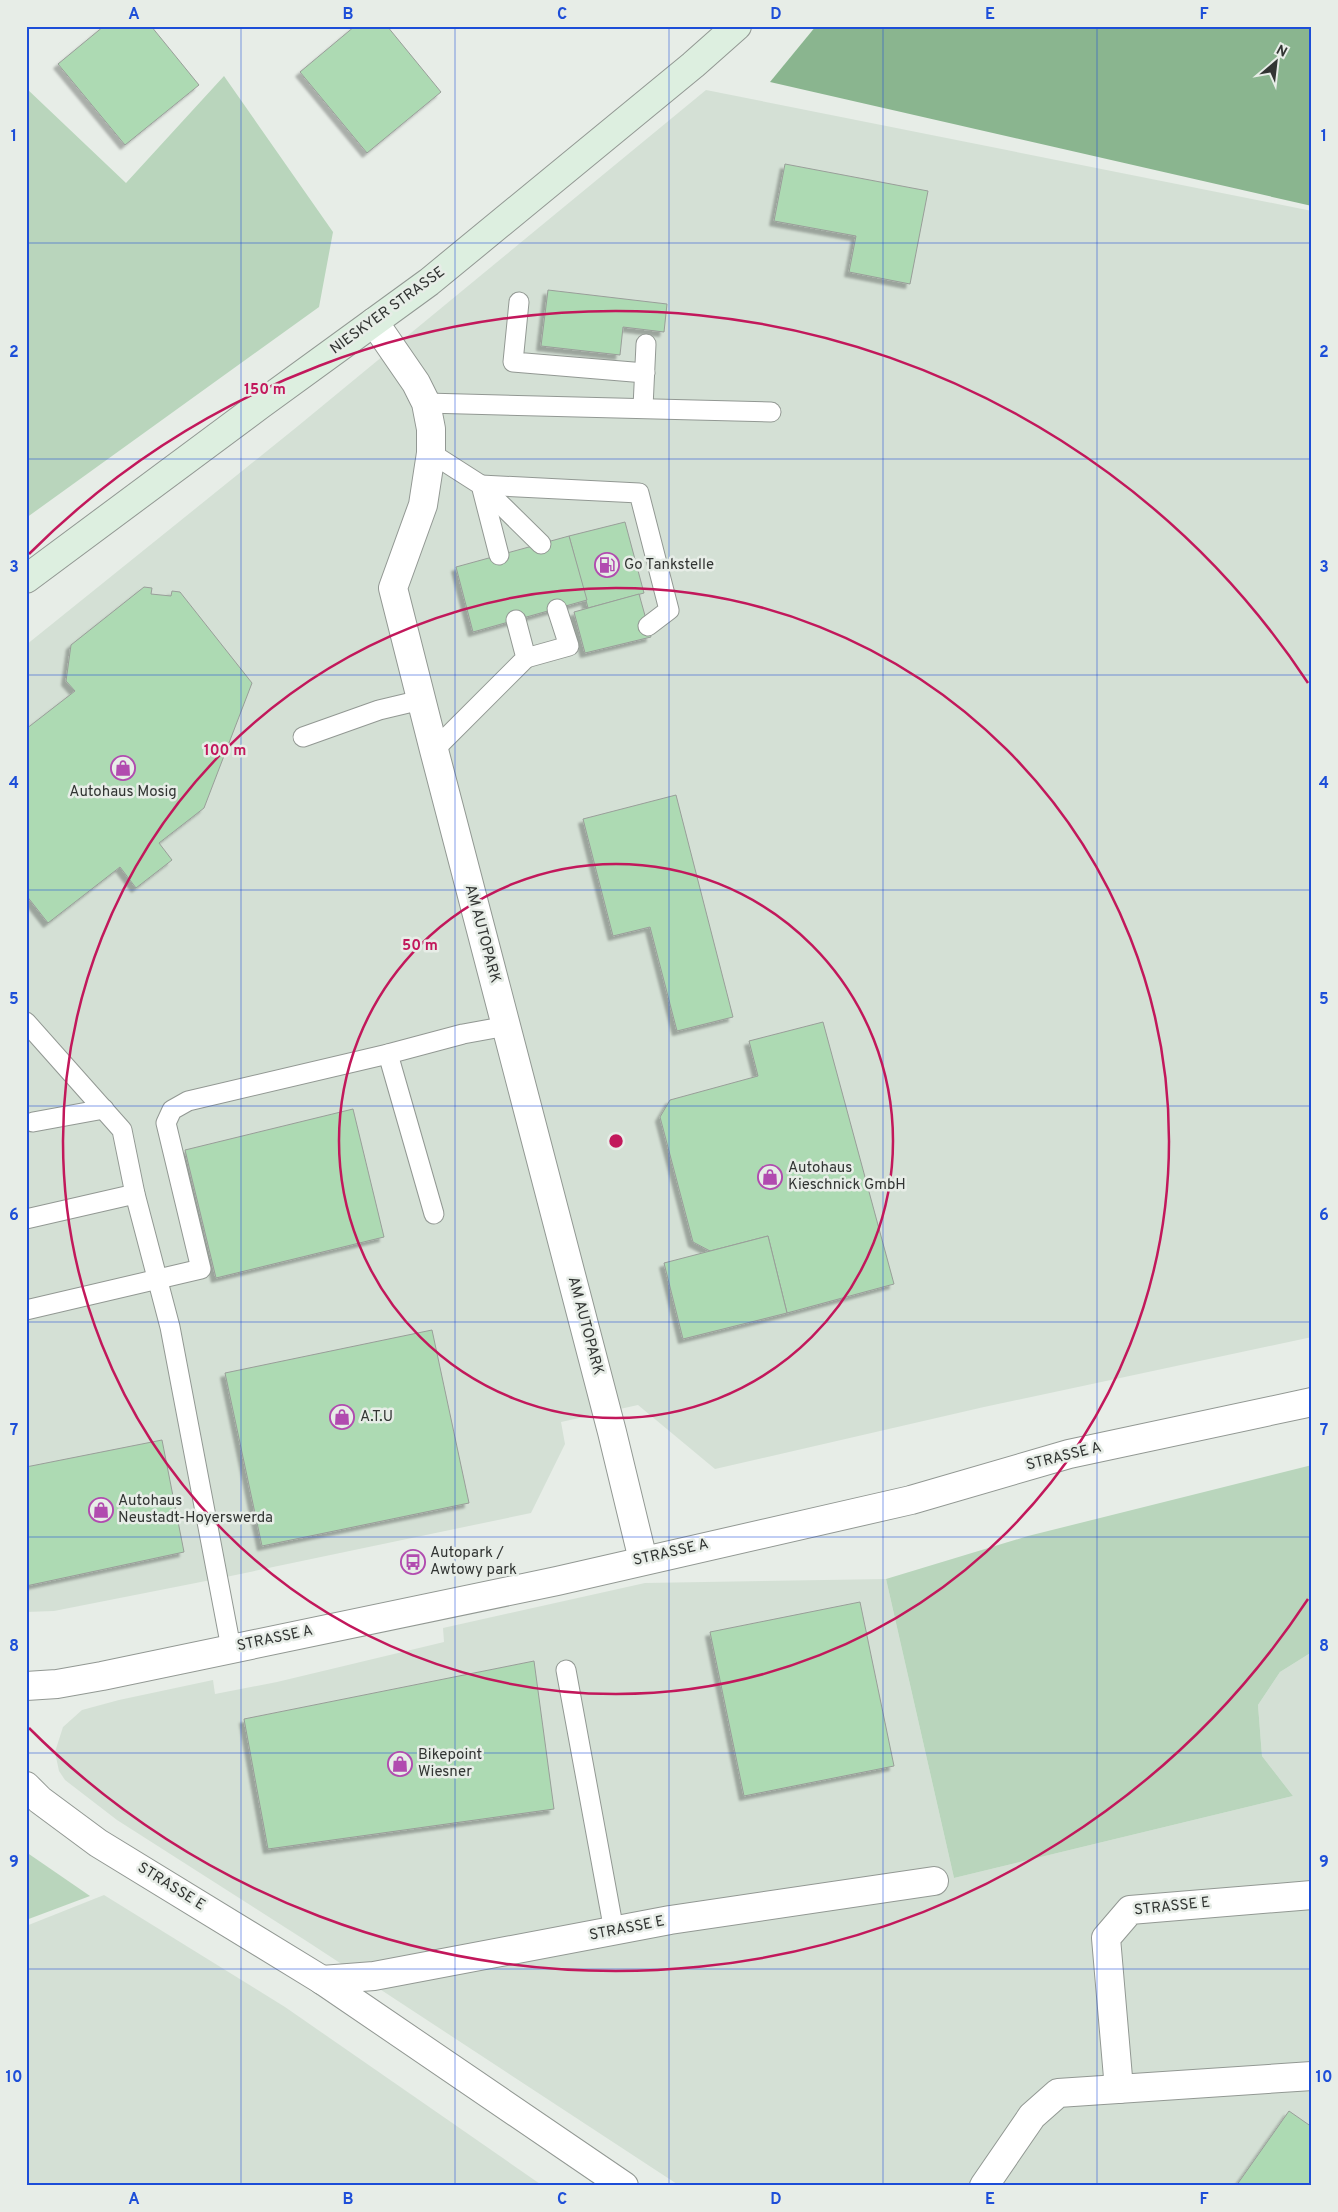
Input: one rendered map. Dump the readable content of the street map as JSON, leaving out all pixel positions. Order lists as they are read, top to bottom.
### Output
{
  "streets": {
    "main road": ["NIESKYER STRASSE"],
    "street": ["AM AUTOPARK", "STRASSE A", "STRASSE E"]
  },
  "crossings": [
    ["NIESKYER STRASSE", "AM AUTOPARK"],
    ["AM AUTOPARK", "STRASSE A"]
  ],
  "places": {
    "fuel station": ["Go Tankstelle"],
    "shop": [
      "Autohaus Mosig",
      "Autohaus Kieschnick GmbH",
      "A.T.U",
      "Autohaus Neustadt-Hoyerswerda",
      "Bikepoint Wiesner"
    ],
    "bus stop": ["Autopark / Awtowy park"]
  },
  "north": "top right",
  "grid": {
    "columns": [
      "A",
      "B",
      "C",
      "D",
      "E",
      "F"
    ],
    "rows": [
      "1",
      "2",
      "3",
      "4",
      "5",
      "6",
      "7",
      "8",
      "9",
      "10"
    ]
  },
  "rings": ["150 m", "100 m", "50 m"]
}
